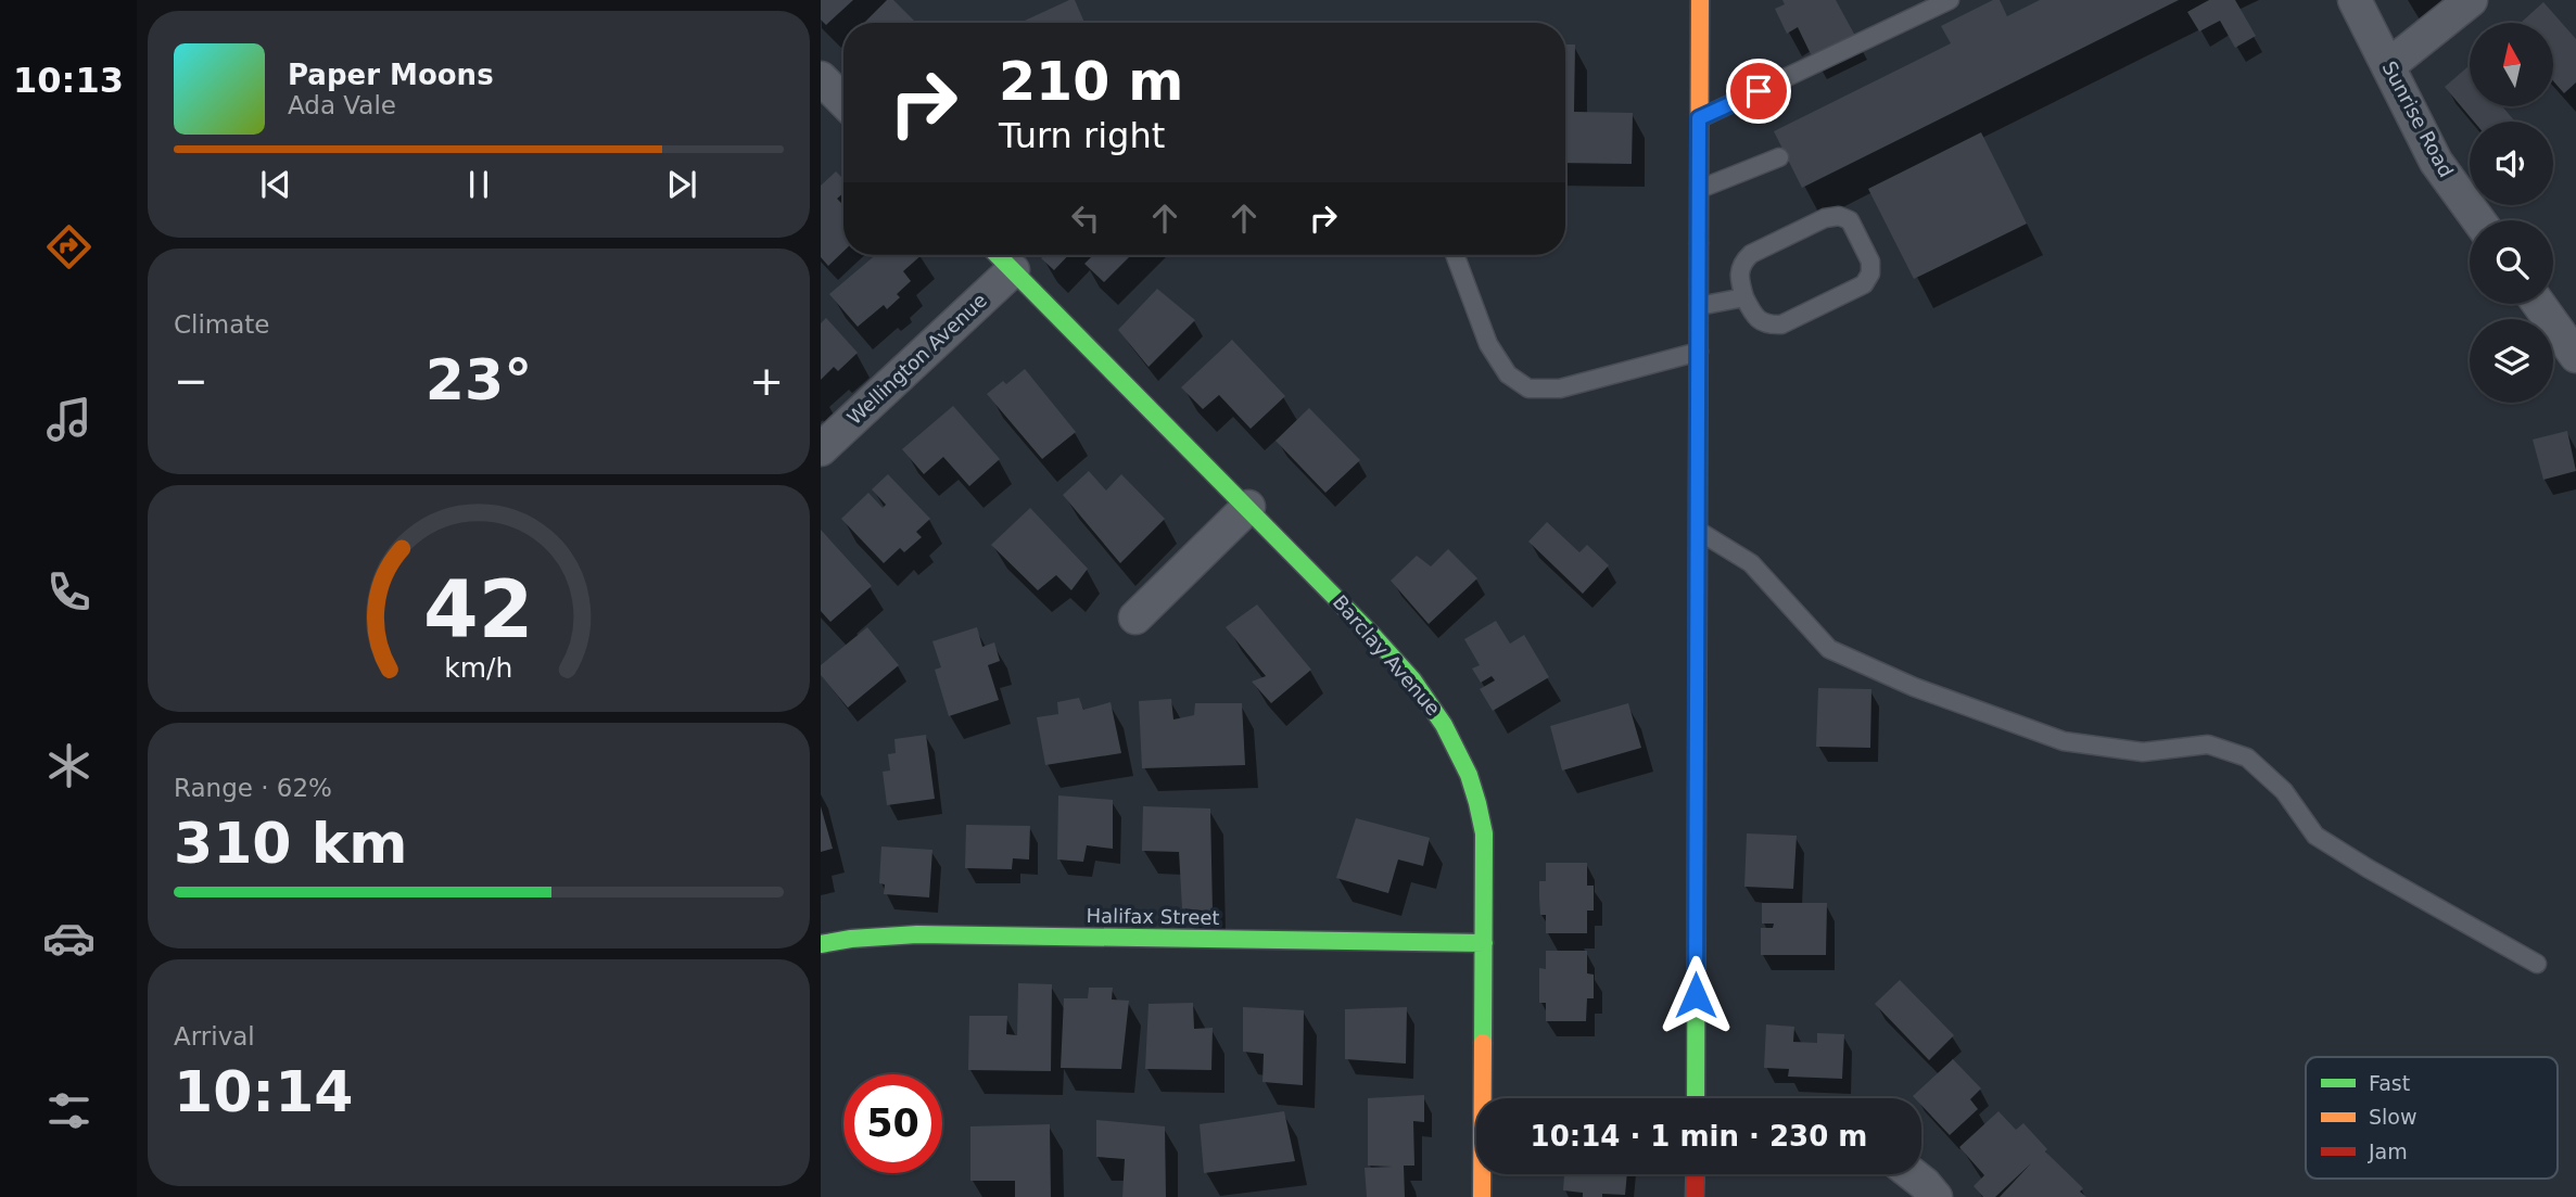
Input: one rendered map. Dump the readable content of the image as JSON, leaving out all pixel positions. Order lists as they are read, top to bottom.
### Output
{
  "streets": {
    "street": [
      "Sunrise Road",
      "Wellington Avenue",
      "Barclay Avenue",
      "Halifax Street"
    ]
  },
  "crossings": [
    ["Wellington Avenue", "Barclay Avenue"],
    ["Barclay Avenue", "Halifax Street"]
  ],
  "legend": ["Fast", "Slow", "Jam"],
  "north": "top",
  "page": {
    "tabs": "10:13",
    "turn": ["210 m", "Turn right"],
    "song": ["Paper Moons", "Ada Vale"],
    "tile": [
      "Climate",
      ["Range · 62%", "310 km"],
      ["Arrival", "10:14"]
    ],
    "heat": ["−", "23°", "+"],
    "limit": "50",
    "trip": "10:14 · 1 min · 230 m",
    "gauge": ["42", "km/h"]
  }
}
